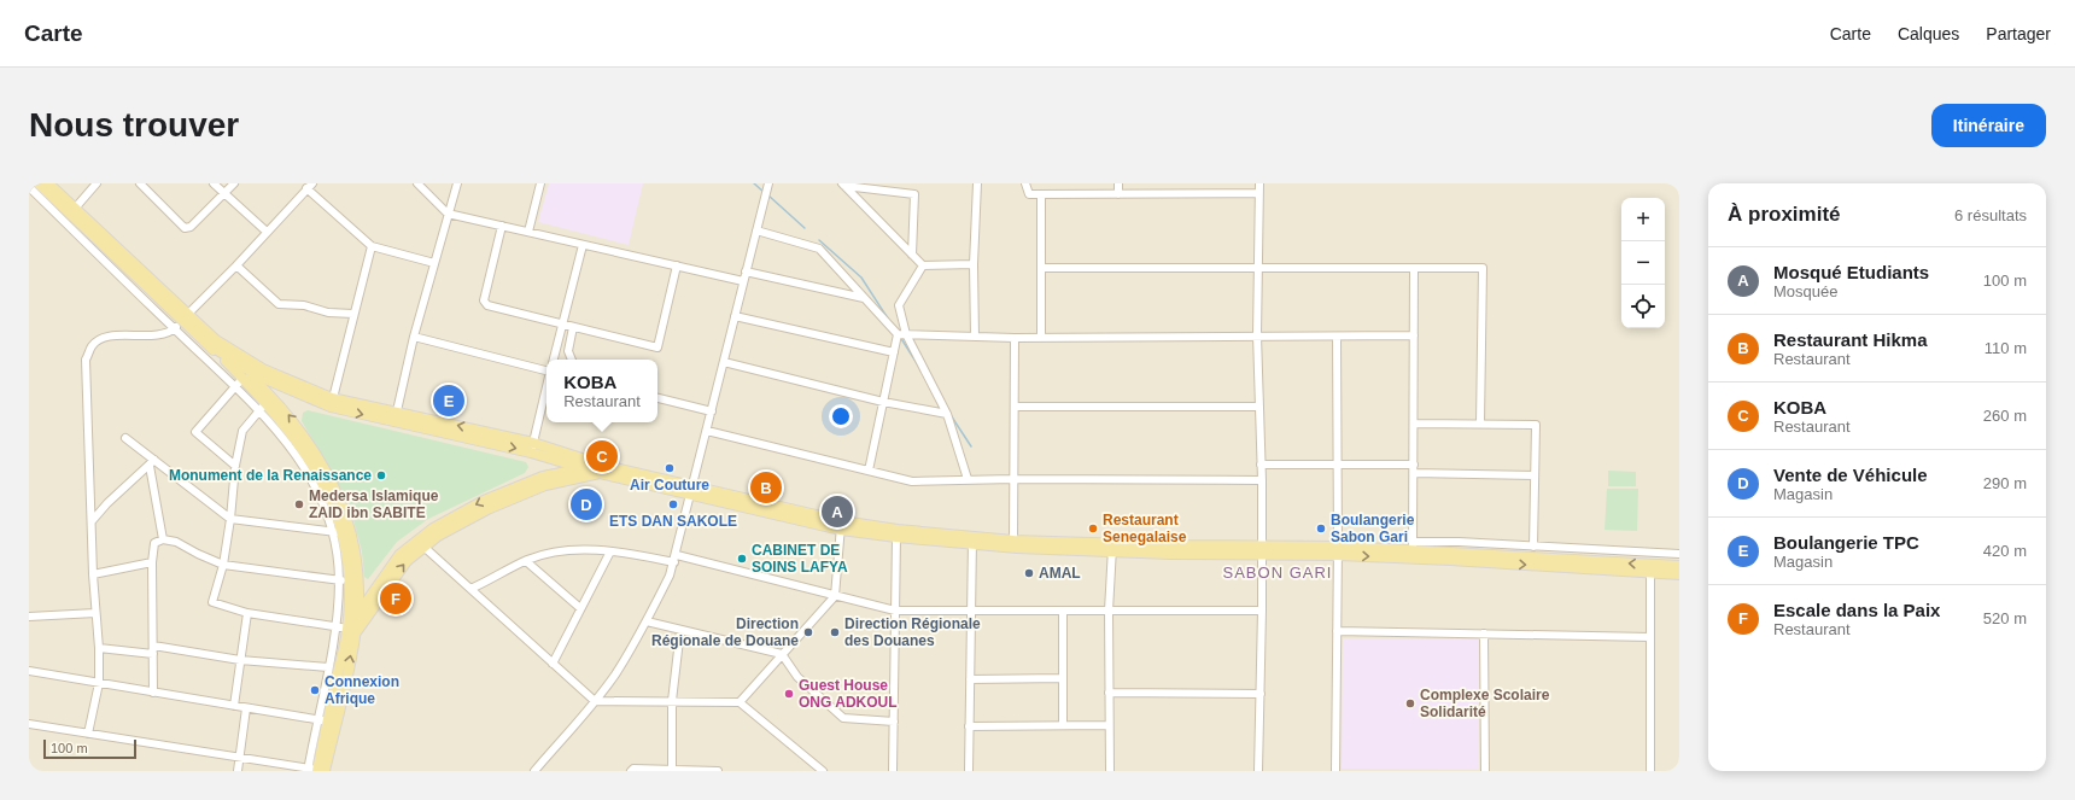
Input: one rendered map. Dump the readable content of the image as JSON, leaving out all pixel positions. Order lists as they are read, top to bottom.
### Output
{
  "districts": ["SABON GARI"],
  "places": [
    "Air Couture",
    "Monument de la Renaissance",
    "Medersa Islamique ZAID ibn SABITE",
    "ETS DAN SAKOLE",
    "Restaurant Senegalaise",
    "Boulangerie Sabon Gari",
    "CABINET DE SOINS LAFYA",
    "AMAL",
    "Direction Régionale de Douane",
    "Direction Régionale des Douanes",
    "Connexion Afrique",
    "Guest House ONG ADKOUL",
    "Complexe Scolaire Solidarité"
  ],
  "scale_bar": "100 m",
  "page": {
    "header": "Carte",
    "nav": ["Carte", "Calques", "Partager"],
    "buttons": "Itinéraire",
    "title": "Nous trouver",
    "heading": ["À proximité", "6 résultats"],
    "map_buttons": ["+", "−"],
    "list": [
      {
        "mark": "A",
        "name": "Mosqué Etudiants",
        "note": "Mosquée",
        "value": "100 m"
      },
      {
        "mark": "B",
        "name": "Restaurant Hikma",
        "note": "Restaurant",
        "value": "110 m"
      },
      {
        "mark": "C",
        "name": "KOBA",
        "note": "Restaurant",
        "value": "260 m"
      },
      {
        "mark": "D",
        "name": "Vente de Véhicule",
        "note": "Magasin",
        "value": "290 m"
      },
      {
        "mark": "E",
        "name": "Boulangerie TPC",
        "note": "Magasin",
        "value": "420 m"
      },
      {
        "mark": "F",
        "name": "Escale dans la Paix",
        "note": "Restaurant",
        "value": "520 m"
      }
    ],
    "popup": ["KOBA", "Restaurant"],
    "pins": [
      "E",
      "C",
      "B",
      "D",
      "A",
      "F"
    ],
    "scale": "100 m"
  }
}
